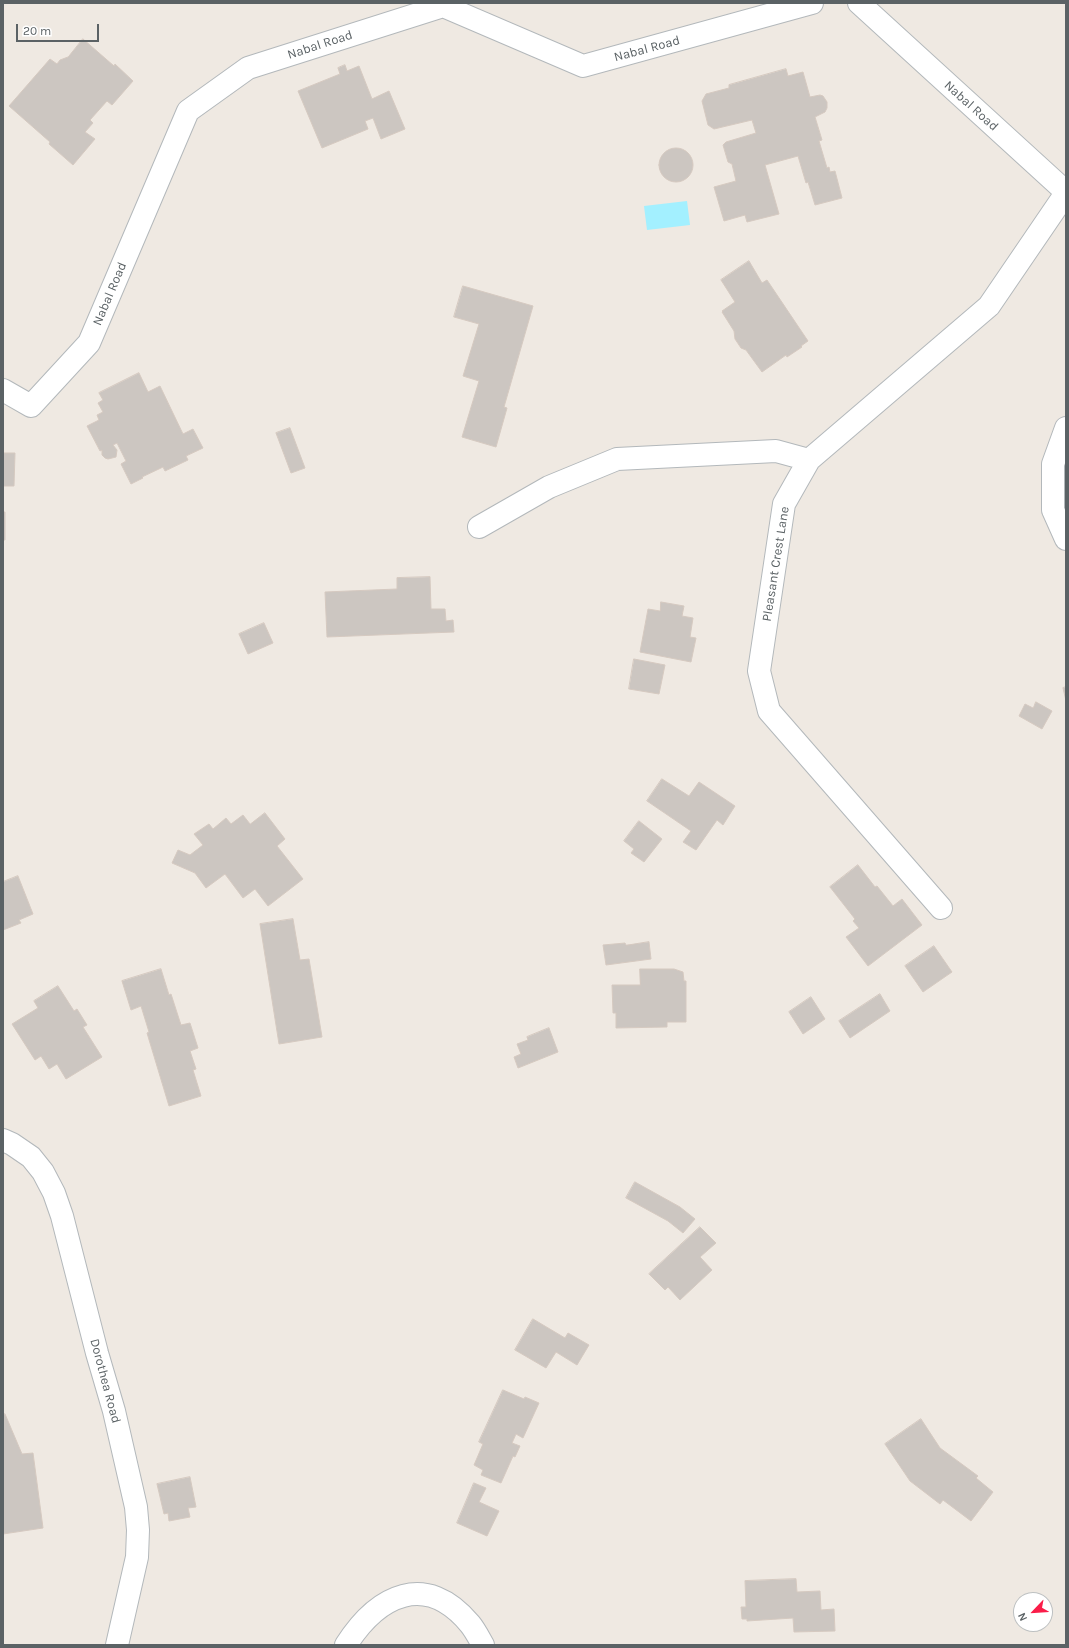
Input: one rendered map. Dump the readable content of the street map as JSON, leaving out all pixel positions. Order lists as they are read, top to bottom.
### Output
{
  "streets": {
    "street": ["Nabal Road", "Pleasant Crest Lane", "Dorothea Road"]
  },
  "crossings": [
    ["Nabal Road", "Pleasant Crest Lane"]
  ],
  "scale_bar": "20 m",
  "north": "bottom left"
}
